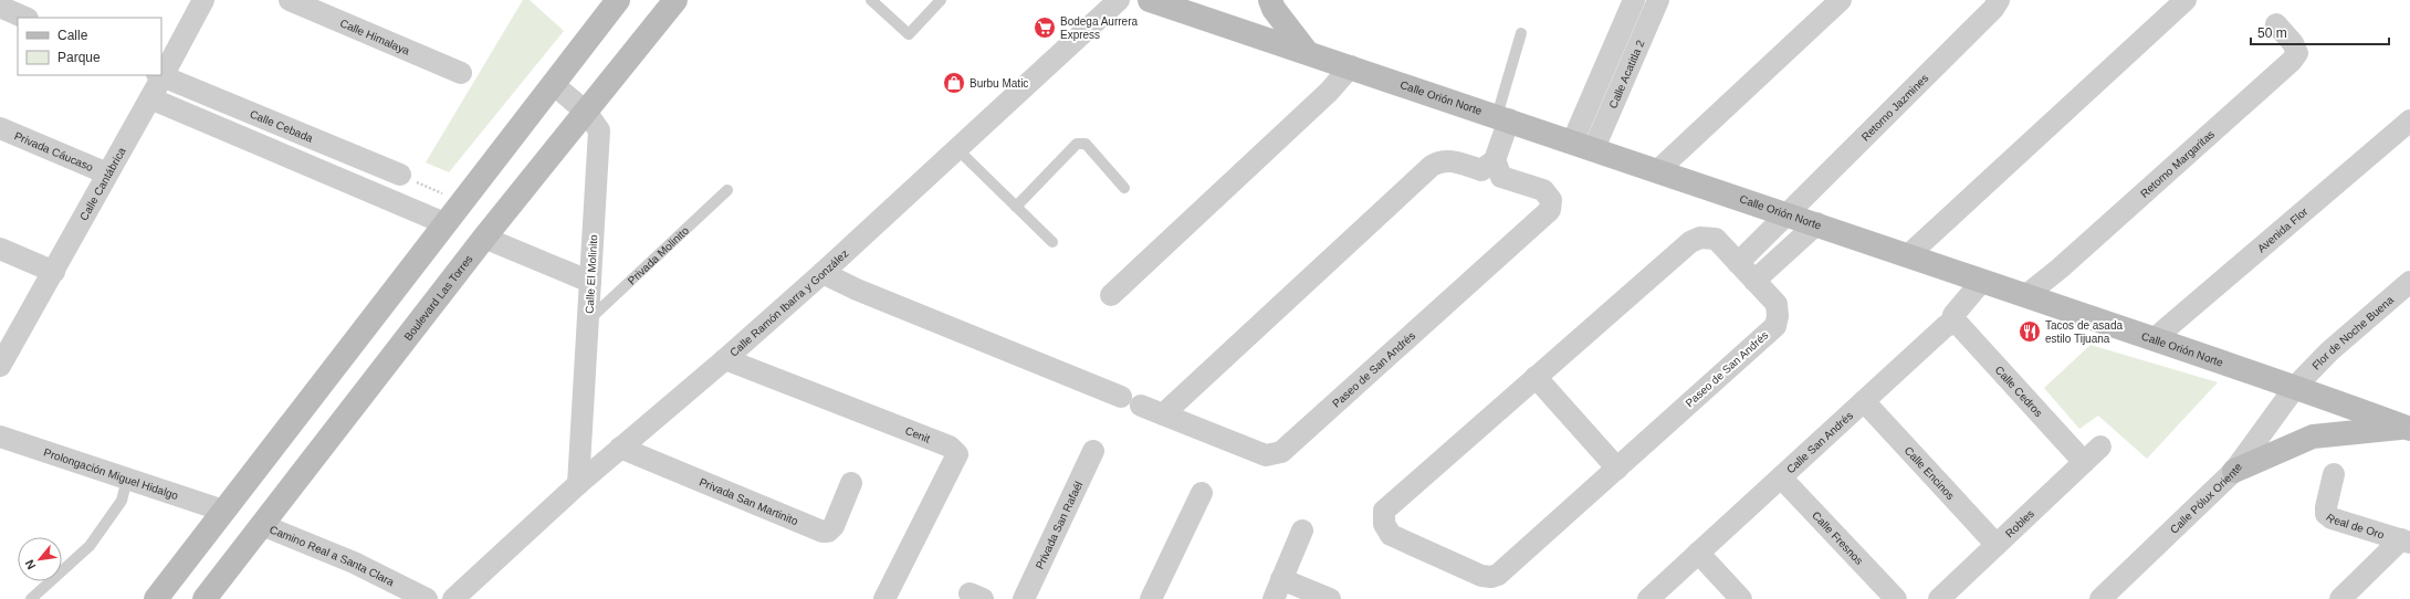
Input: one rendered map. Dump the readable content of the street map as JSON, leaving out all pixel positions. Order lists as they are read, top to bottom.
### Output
{
  "streets": {
    "street": [
      "Calle Himalaya",
      "Calle Acatitla 2",
      "Calle Orión Norte",
      "Retorno Jazmines",
      "Calle Cebada",
      "Privada Cáucaso",
      "Retorno Margaritas",
      "Calle Cantábrica",
      "Avenida Flor",
      "Calle El Molinito",
      "Boulevard Las Torres",
      "Calle Ramón Ibarra y González",
      "Flor de Noche Buena",
      "Paseo de San Andrés",
      "Calle Cedros",
      "Cenit",
      "Calle San Andrés",
      "Prolongación Miguel Hidalgo",
      "Calle Encinos",
      "Calle Pólux Oriente",
      "Privada San Martinito",
      "Robles",
      "Real de Oro",
      "Privada San Rafaél",
      "Calle Fresnos",
      "Camino Real a Santa Clara"
    ],
    "lane": ["Privada Molinito"]
  },
  "crossings": [
    ["Calle Acatitla 2", "Calle Orión Norte"],
    ["Calle Orión Norte", "Retorno Jazmines"],
    ["Calle Orión Norte", "Retorno Margaritas"],
    ["Calle Orión Norte", "Avenida Flor"],
    ["Calle Orión Norte", "Flor de Noche Buena"],
    ["Calle Orión Norte", "Calle San Andrés"],
    ["Calle Orión Norte", "Calle Pólux Oriente"],
    ["Retorno Jazmines", "Paseo de San Andrés"],
    ["Calle Cebada", "Calle Cantábrica"],
    ["Privada Cáucaso", "Calle Cantábrica"],
    ["Privada Molinito", "Calle El Molinito"],
    ["Calle El Molinito", "Boulevard Las Torres"],
    ["Calle El Molinito", "Calle Ramón Ibarra y González"],
    ["Boulevard Las Torres", "Camino Real a Santa Clara"],
    ["Calle Ramón Ibarra y González", "Cenit"],
    ["Calle Ramón Ibarra y González", "Privada San Martinito"],
    ["Flor de Noche Buena", "Calle Pólux Oriente"],
    ["Calle Cedros", "Calle San Andrés"],
    ["Calle Cedros", "Robles"],
    ["Calle San Andrés", "Calle Encinos"],
    ["Calle San Andrés", "Calle Fresnos"],
    ["Calle Encinos", "Robles"]
  ],
  "places": {
    "supermarket": ["Bodega Aurrera Express"],
    "shop": ["Burbu Matic"],
    "restaurant": ["Tacos de asada estilo Tijuana"]
  },
  "legend": ["Calle", "Parque"],
  "scale_bar": "50 m",
  "north": "bottom left"
}
